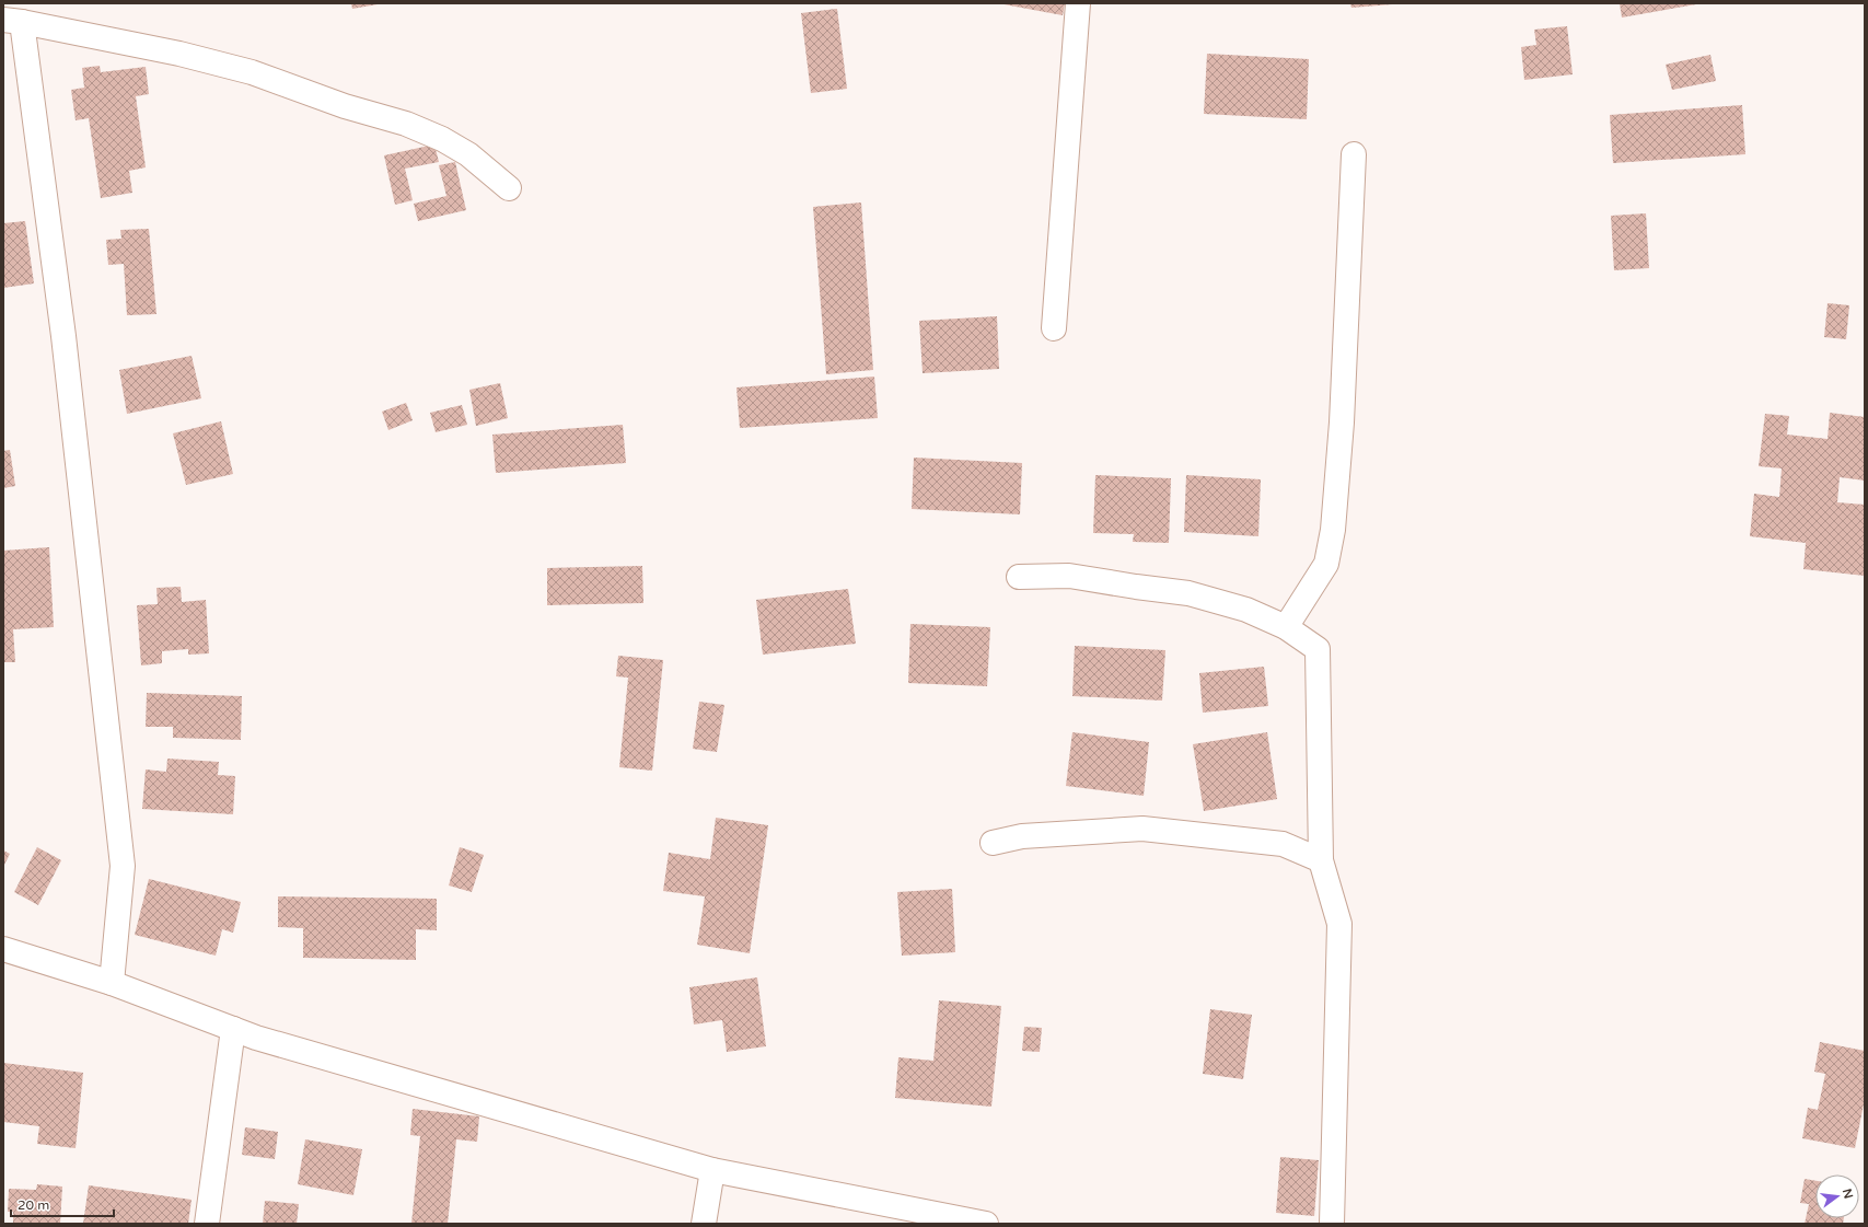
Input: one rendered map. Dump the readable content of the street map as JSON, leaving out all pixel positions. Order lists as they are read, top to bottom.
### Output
{
  "scale_bar": "20 m",
  "north": "right"
}
